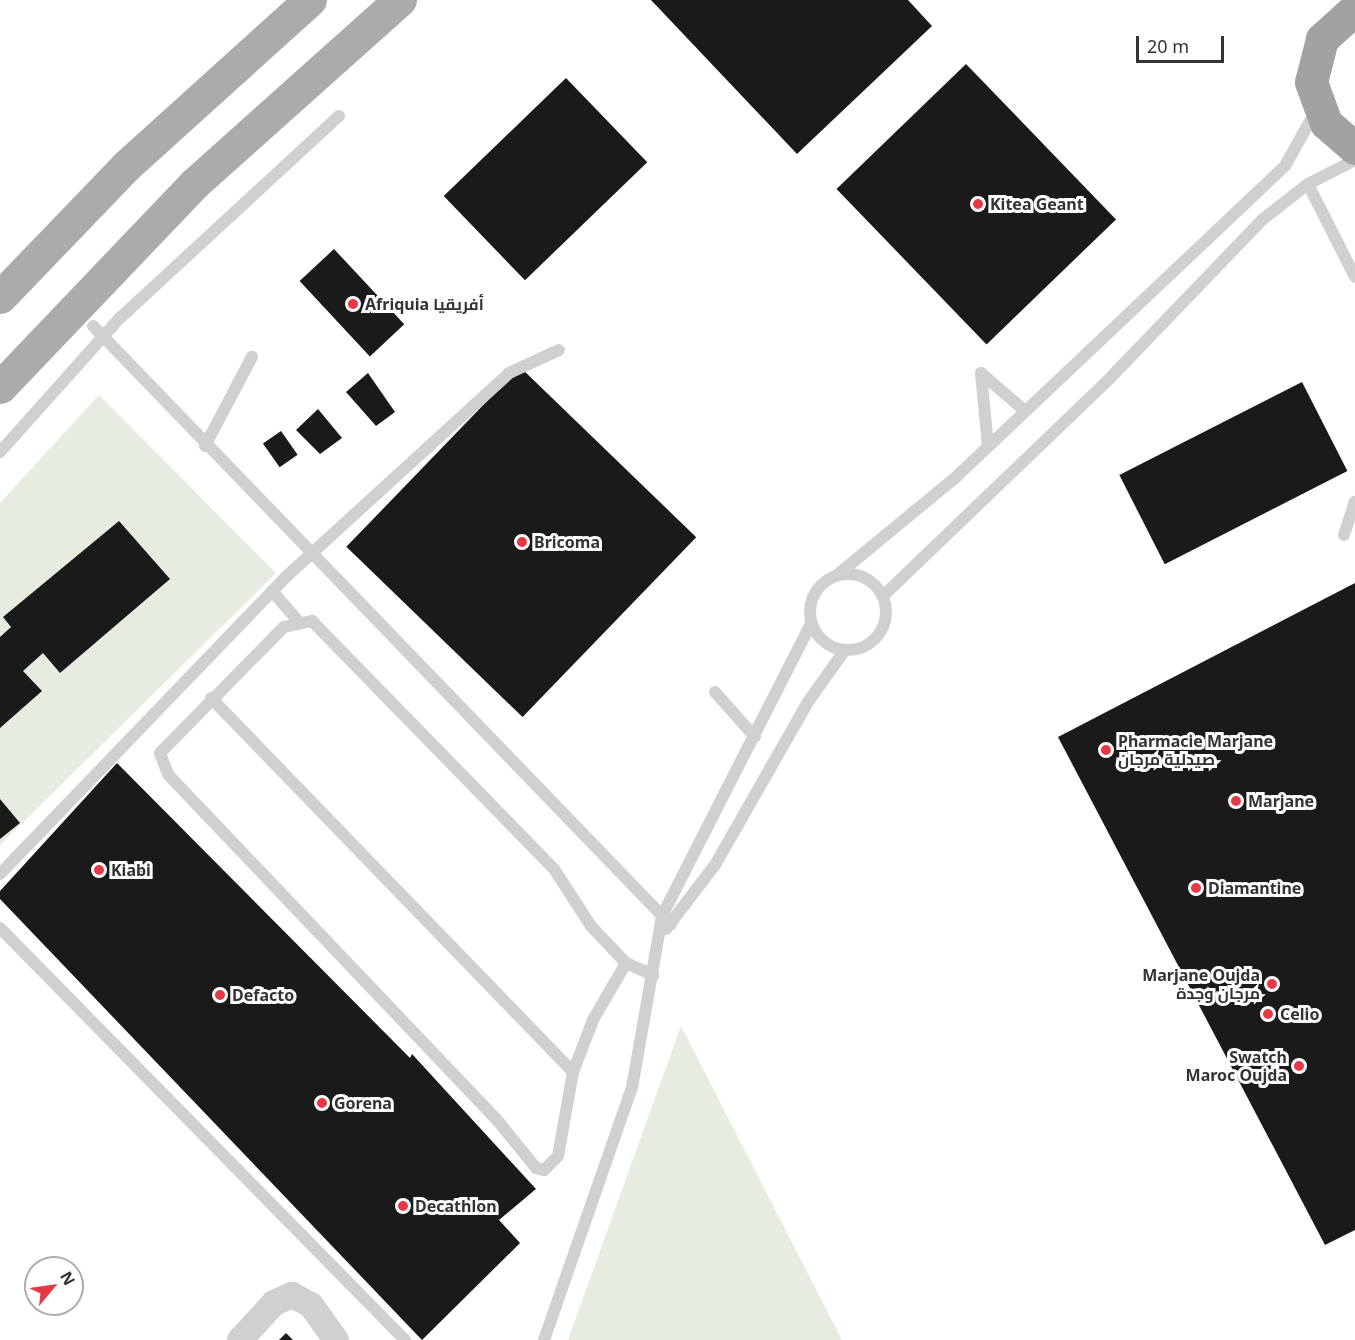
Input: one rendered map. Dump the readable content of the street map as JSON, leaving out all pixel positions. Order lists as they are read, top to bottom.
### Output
{
  "places": [
    "Kitea Geant",
    "Afriquia أفريقيا",
    "Bricoma",
    "Pharmacie Marjane صيدلية مرجان",
    "Marjane",
    "Kiabi",
    "Diamantine",
    "Marjane Oujda مرجان وجدة",
    "Defacto",
    "Celio",
    "Swatch Maroc Oujda",
    "Gorena",
    "Decathlon"
  ],
  "scale_bar": "20 m",
  "north": "top right"
}
